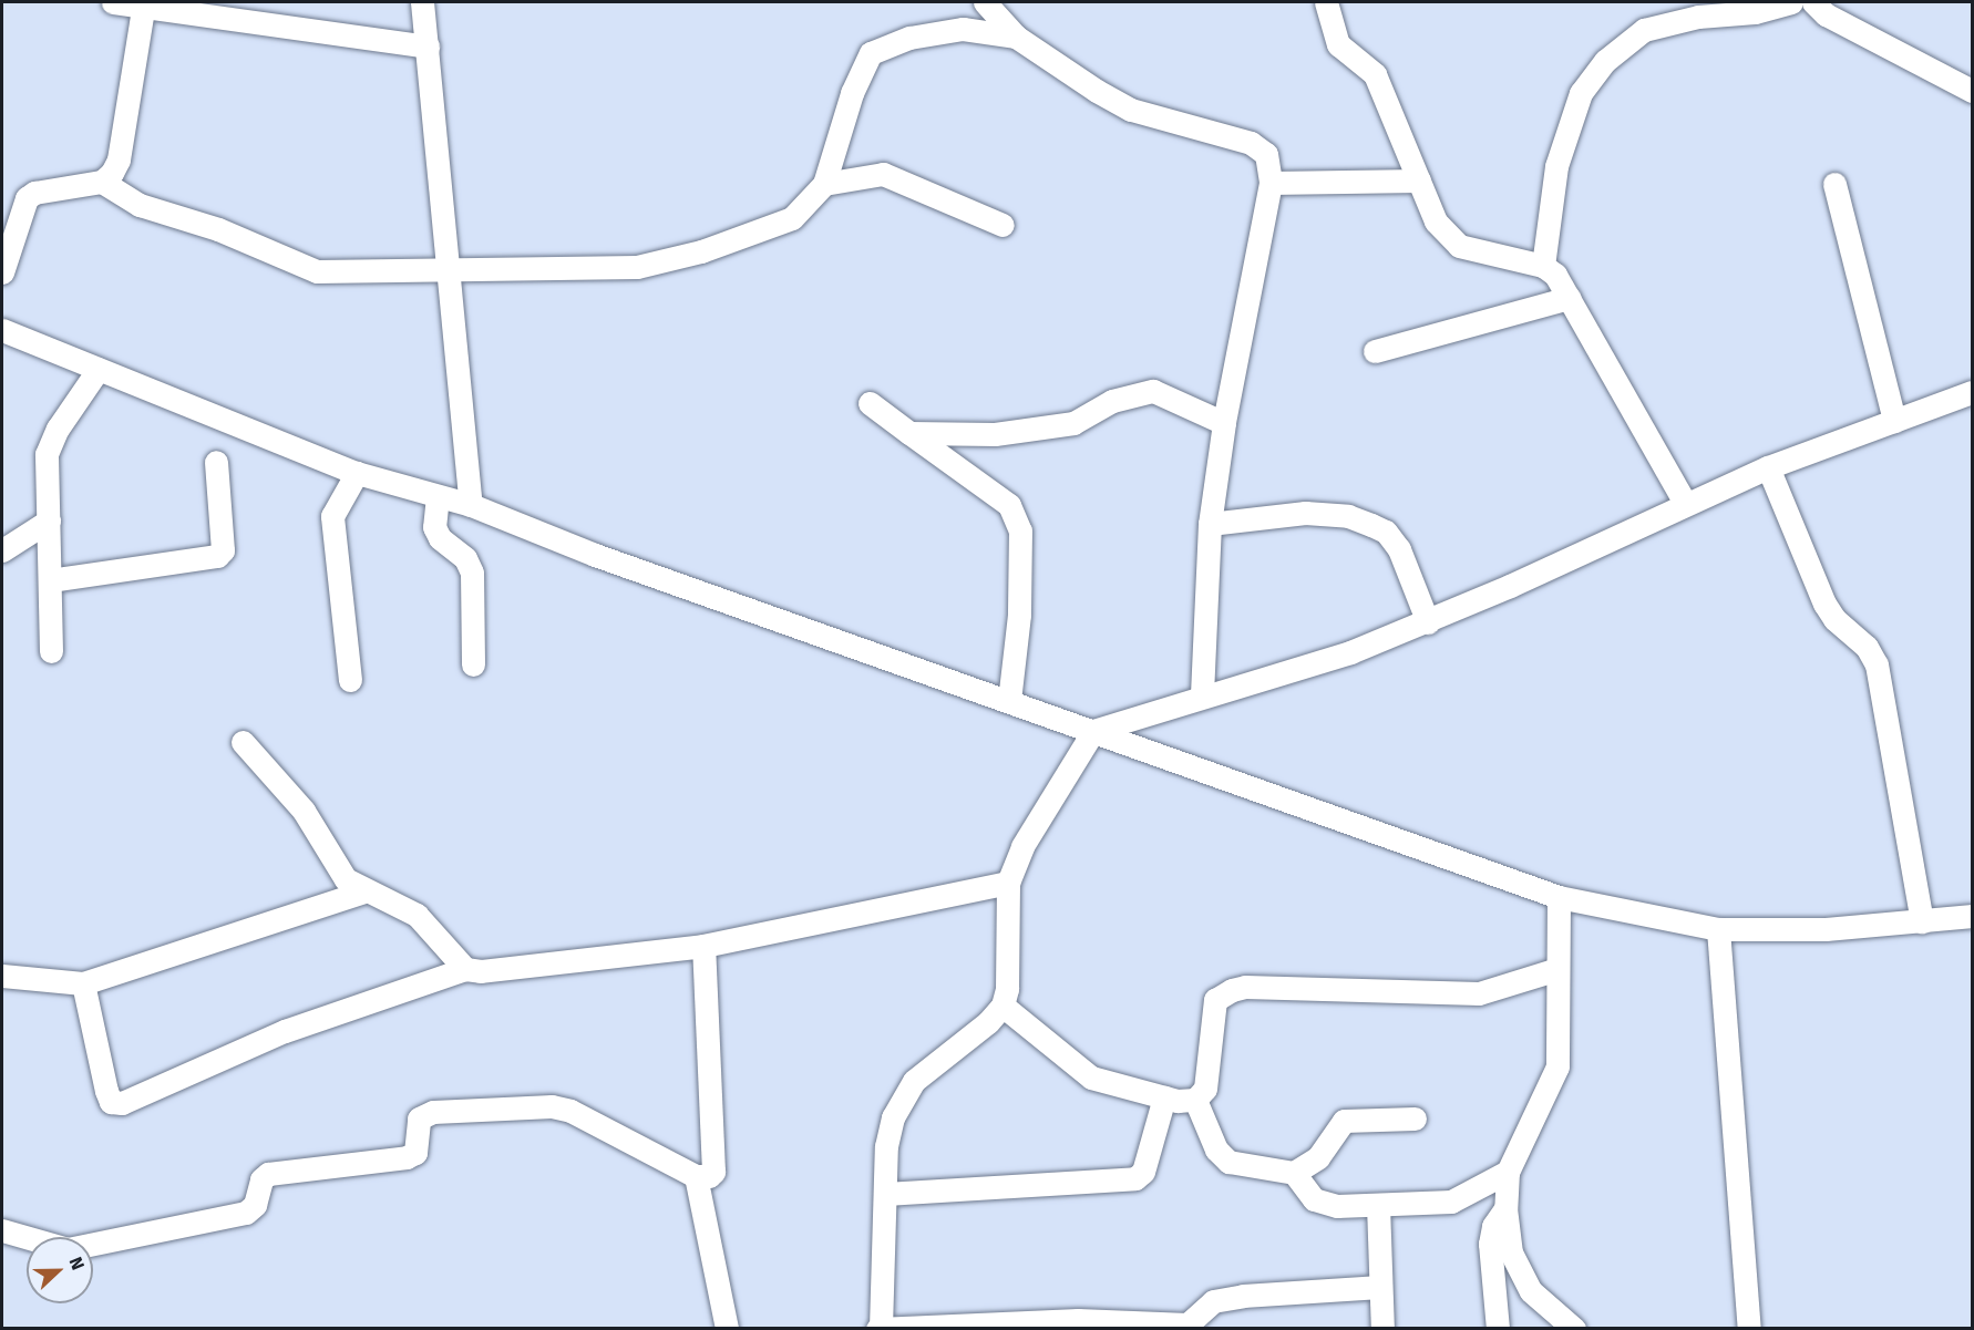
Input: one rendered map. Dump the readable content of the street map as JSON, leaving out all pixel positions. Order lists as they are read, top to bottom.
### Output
{
  "north": "right"
}
